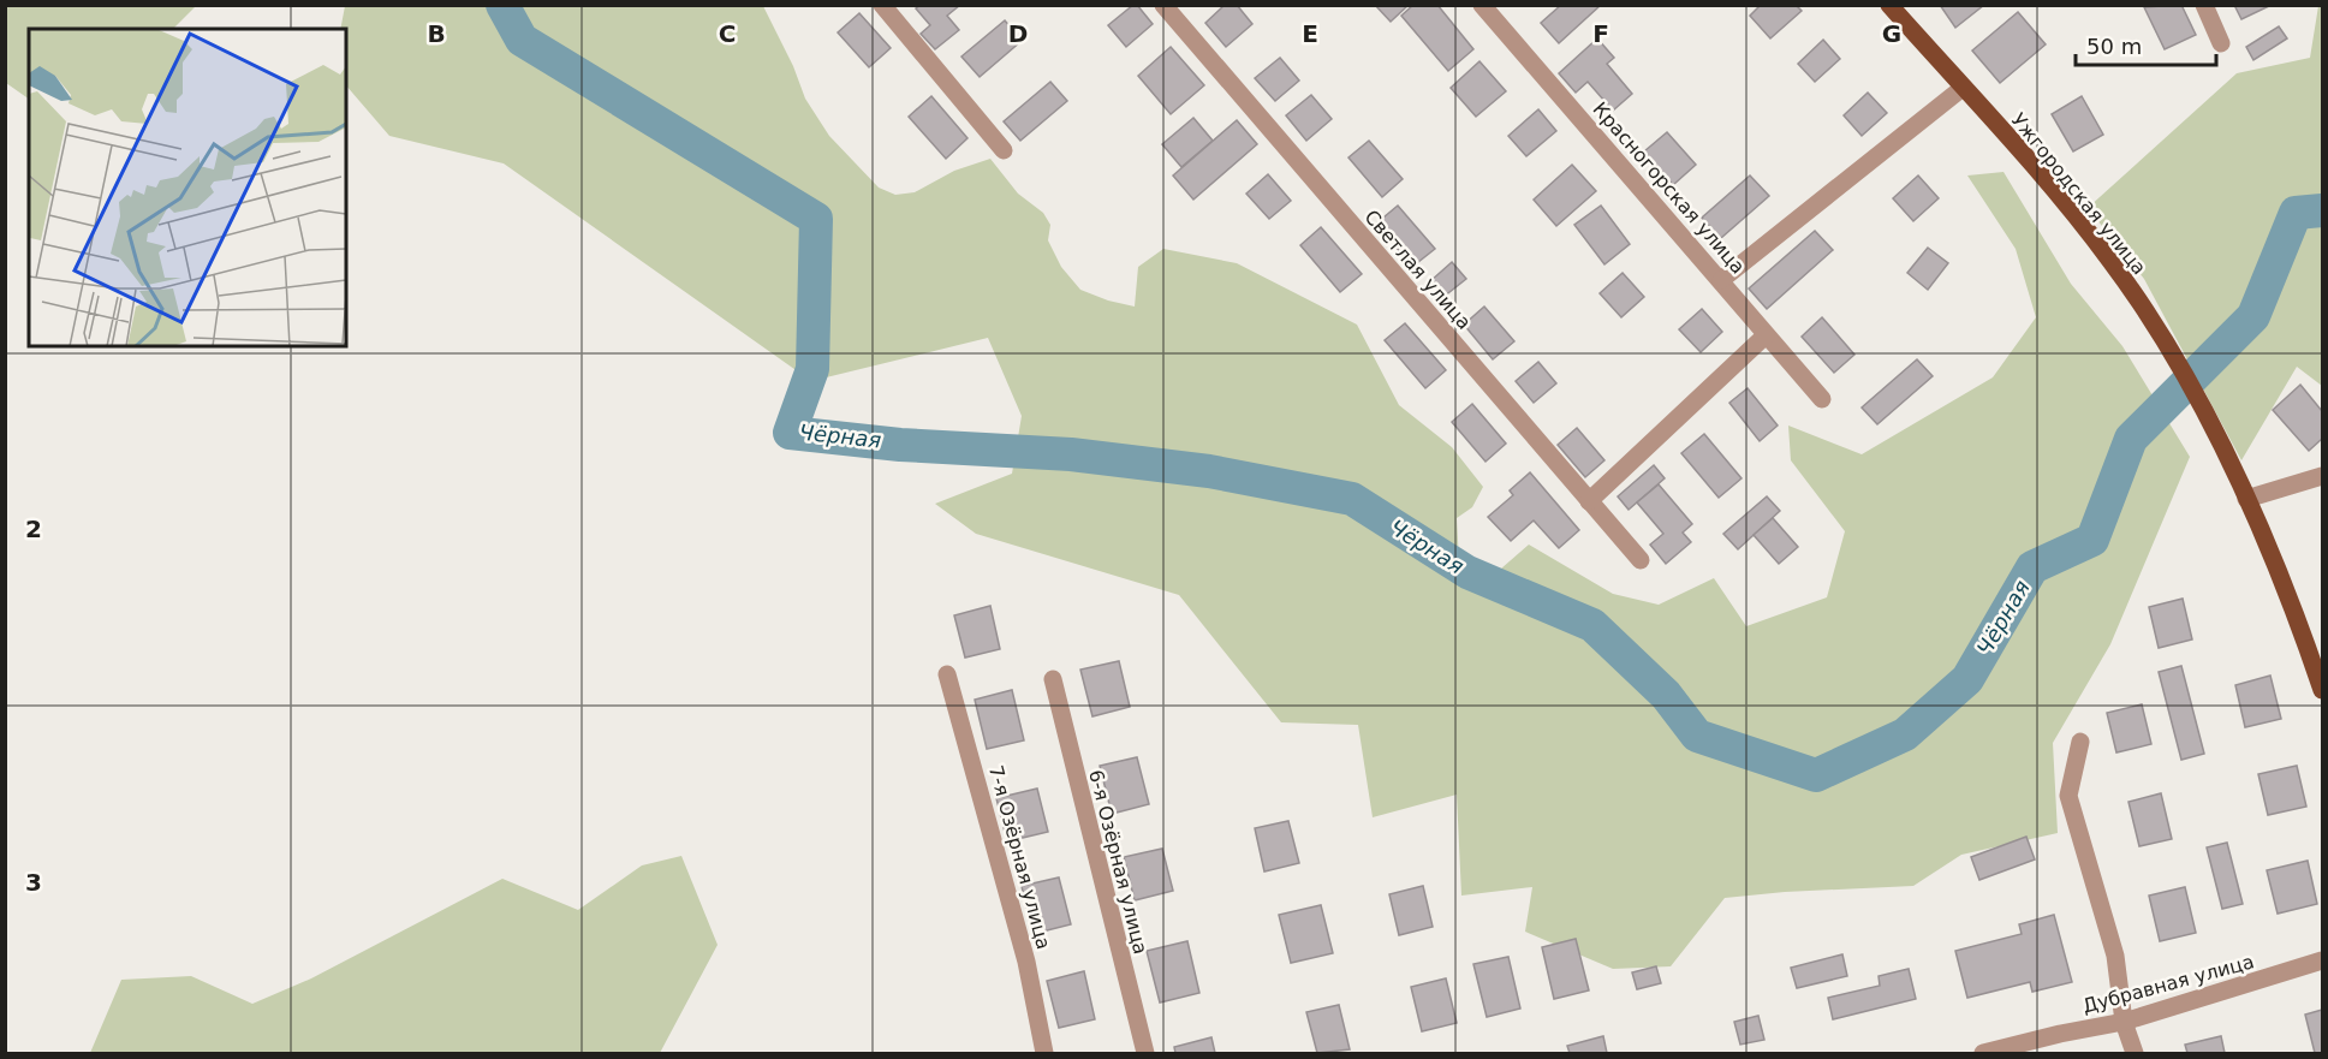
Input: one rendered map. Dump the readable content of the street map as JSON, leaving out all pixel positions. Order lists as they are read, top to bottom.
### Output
{
  "streets": {
    "main road": ["Ужгородская улица"],
    "street": [
      "Красногорская улица",
      "Светлая улица",
      "7-я Озёрная улица",
      "6-я Озёрная улица",
      "Дубравная улица"
    ]
  },
  "water": ["Чёрная"],
  "scale_bar": "50 m",
  "grid": {
    "columns": [
      "B",
      "C",
      "D",
      "E",
      "F",
      "G"
    ],
    "rows": ["2", "3"]
  }
}
